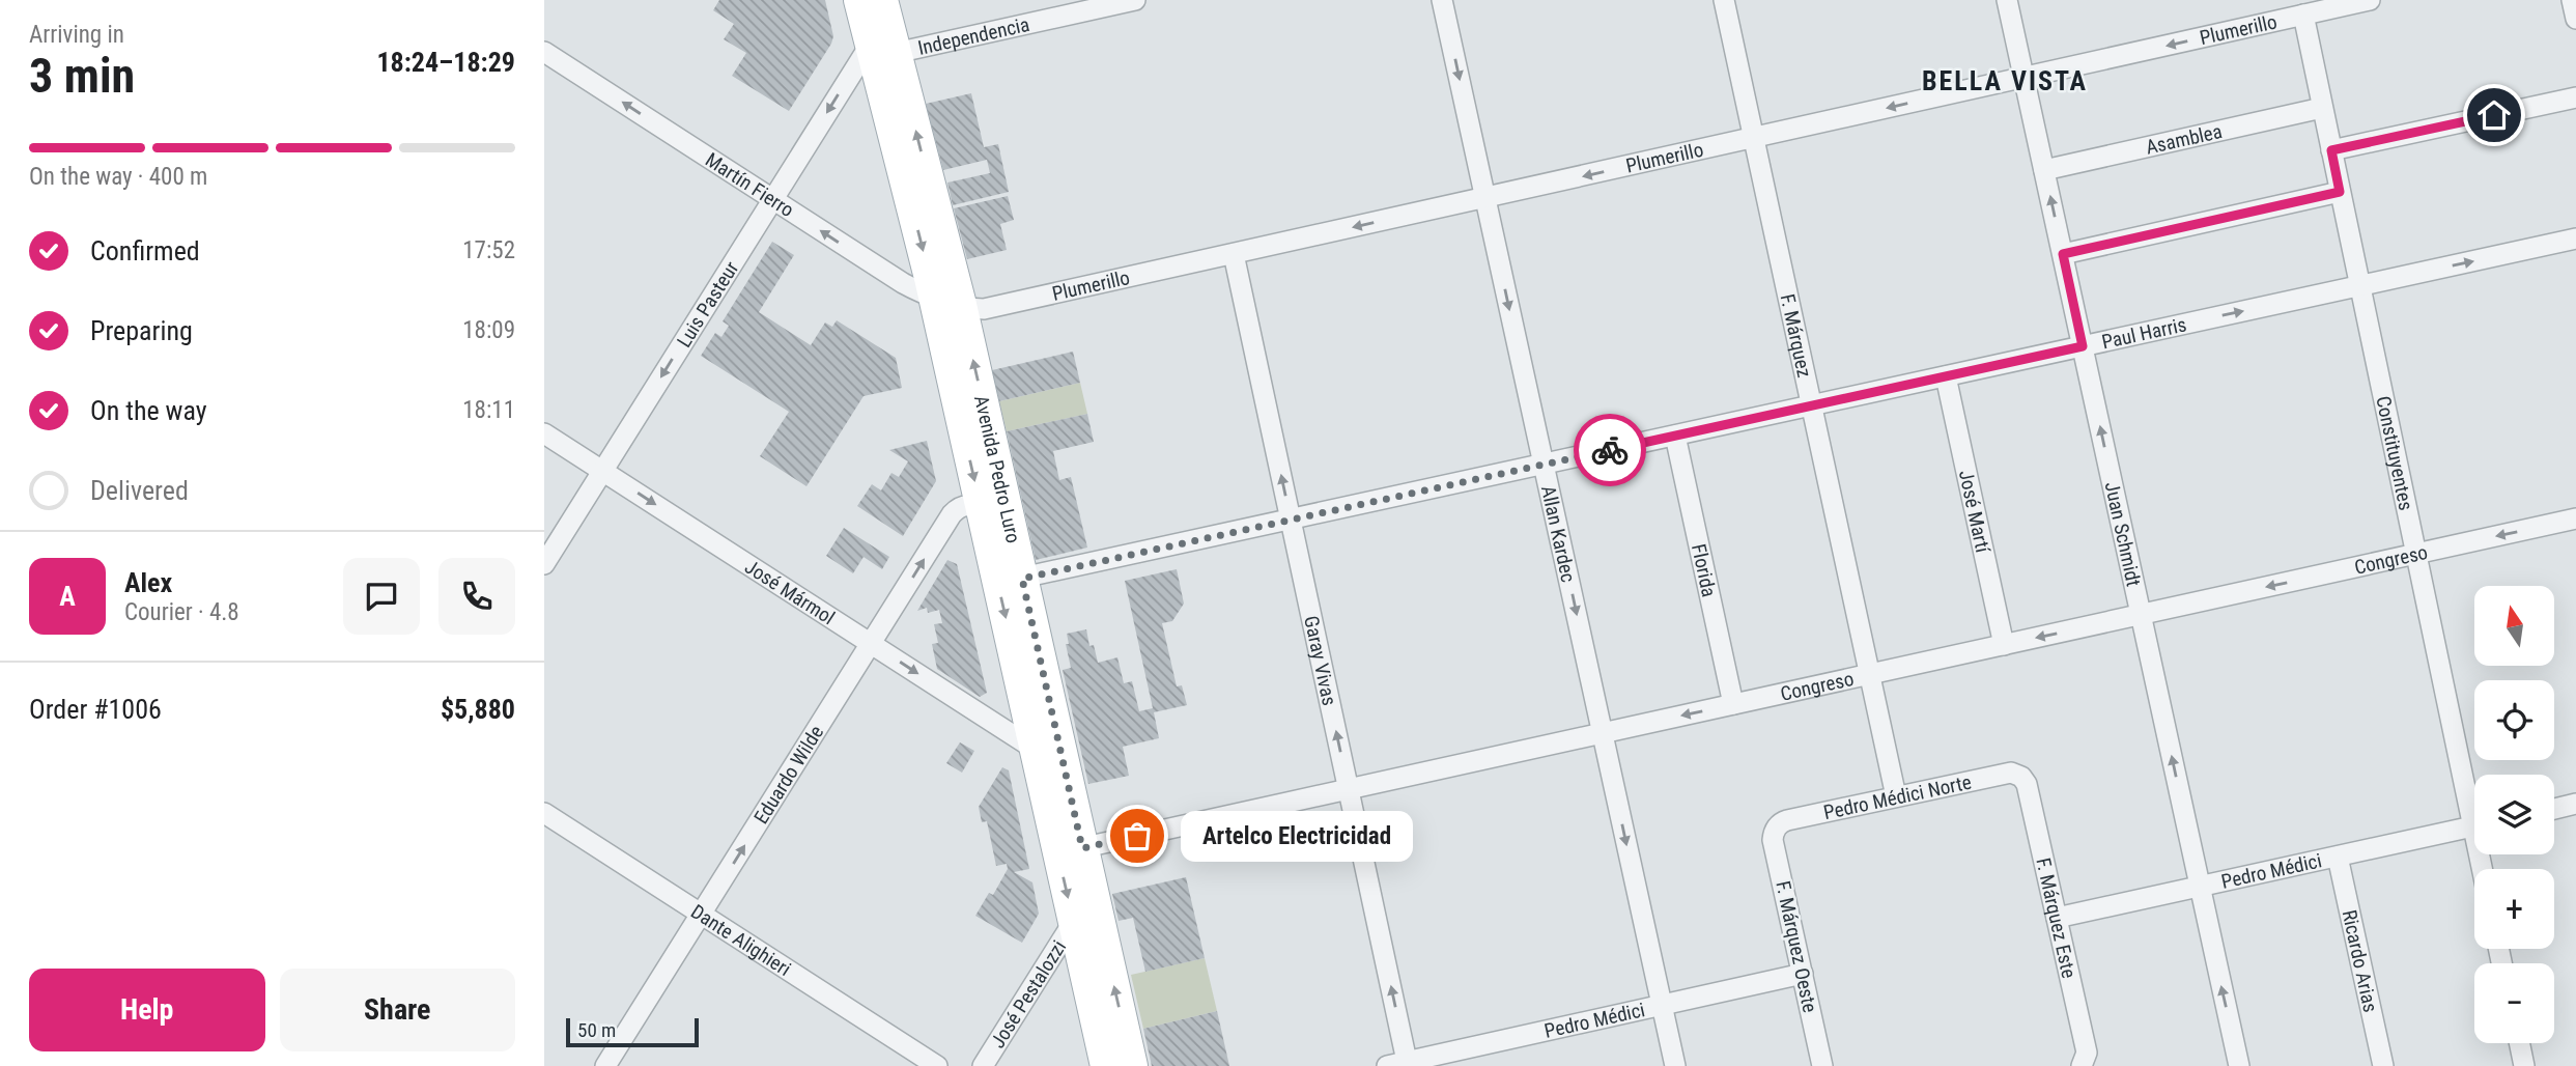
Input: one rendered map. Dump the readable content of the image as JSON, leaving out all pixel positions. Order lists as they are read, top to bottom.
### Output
{
  "streets": {
    "main road": ["Avenida Pedro Luro"],
    "street": [
      "Plumerillo",
      "Independencia",
      "Asamblea",
      "Martín Fierro",
      "Luis Pasteur",
      "Paul Harris",
      "F. Márquez",
      "Constituyentes",
      "José Martí",
      "Allan Kardec",
      "Juan Schmidt",
      "Congreso",
      "Florida",
      "José Mármol",
      "Garay Vivas",
      "Eduardo Wilde",
      "Pedro Médici Norte",
      "Pedro Médici",
      "F. Márquez Este",
      "Dante Alighieri",
      "F. Márquez Oeste",
      "Ricardo Arias",
      "José Pestalozzi"
    ]
  },
  "crossings": [
    ["Plumerillo", "Martín Fierro"],
    ["Plumerillo", "F. Márquez"],
    ["Plumerillo", "Constituyentes"],
    ["Plumerillo", "Avenida Pedro Luro"],
    ["Plumerillo", "Allan Kardec"],
    ["Plumerillo", "Juan Schmidt"],
    ["Plumerillo", "Garay Vivas"],
    ["Independencia", "Luis Pasteur"],
    ["Independencia", "Avenida Pedro Luro"],
    ["Asamblea", "Constituyentes"],
    ["Asamblea", "Juan Schmidt"],
    ["Martín Fierro", "Luis Pasteur"],
    ["Martín Fierro", "Avenida Pedro Luro"],
    ["Luis Pasteur", "Avenida Pedro Luro"],
    ["Luis Pasteur", "José Mármol"],
    ["Paul Harris", "F. Márquez"],
    ["Paul Harris", "Constituyentes"],
    ["Paul Harris", "Avenida Pedro Luro"],
    ["Paul Harris", "José Martí"],
    ["Paul Harris", "Allan Kardec"],
    ["Paul Harris", "Juan Schmidt"],
    ["Paul Harris", "Florida"],
    ["Paul Harris", "Garay Vivas"],
    ["F. Márquez", "Congreso"],
    ["F. Márquez", "Pedro Médici Norte"],
    ["Constituyentes", "Congreso"],
    ["Avenida Pedro Luro", "Congreso"],
    ["Avenida Pedro Luro", "José Mármol"],
    ["Avenida Pedro Luro", "Eduardo Wilde"],
    ["Avenida Pedro Luro", "José Pestalozzi"],
    ["José Martí", "Congreso"],
    ["Allan Kardec", "Congreso"],
    ["Allan Kardec", "Pedro Médici"],
    ["Juan Schmidt", "Congreso"],
    ["Juan Schmidt", "Pedro Médici"],
    ["Congreso", "Florida"],
    ["Congreso", "Garay Vivas"],
    ["José Mármol", "Eduardo Wilde"],
    ["Garay Vivas", "Pedro Médici"],
    ["Eduardo Wilde", "Dante Alighieri"],
    ["Pedro Médici Norte", "F. Márquez Este"],
    ["Pedro Médici Norte", "F. Márquez Oeste"],
    ["Pedro Médici", "F. Márquez Este"],
    ["Pedro Médici", "F. Márquez Oeste"],
    ["Pedro Médici", "Ricardo Arias"]
  ],
  "one_way": [
    "Plumerillo",
    "Martín Fierro",
    "Luis Pasteur",
    "Allan Kardec",
    "Juan Schmidt",
    "Congreso",
    "José Mármol",
    "Garay Vivas",
    "Eduardo Wilde"
  ],
  "districts": ["BELLA VISTA"],
  "places": ["Artelco Electricidad"],
  "scale_bar": "50 m",
  "north": "top",
  "page": {
    "heading": ["3 min", "Arriving in", "18:24–18:29"],
    "panel": [
      "Alex",
      "Courier · 4.8",
      "Order #1006",
      "$5,880"
    ],
    "bar": "On the way · 400 m",
    "list": [
      ["Confirmed", "17:52"],
      ["Preparing", "18:09"],
      ["On the way", "18:11"],
      "Delivered"
    ],
    "round": "A",
    "map_buttons": ["+", "−"],
    "bubble": "Artelco Electricidad",
    "buttons": ["Help", "Share"],
    "scale": "50 m"
  }
}
